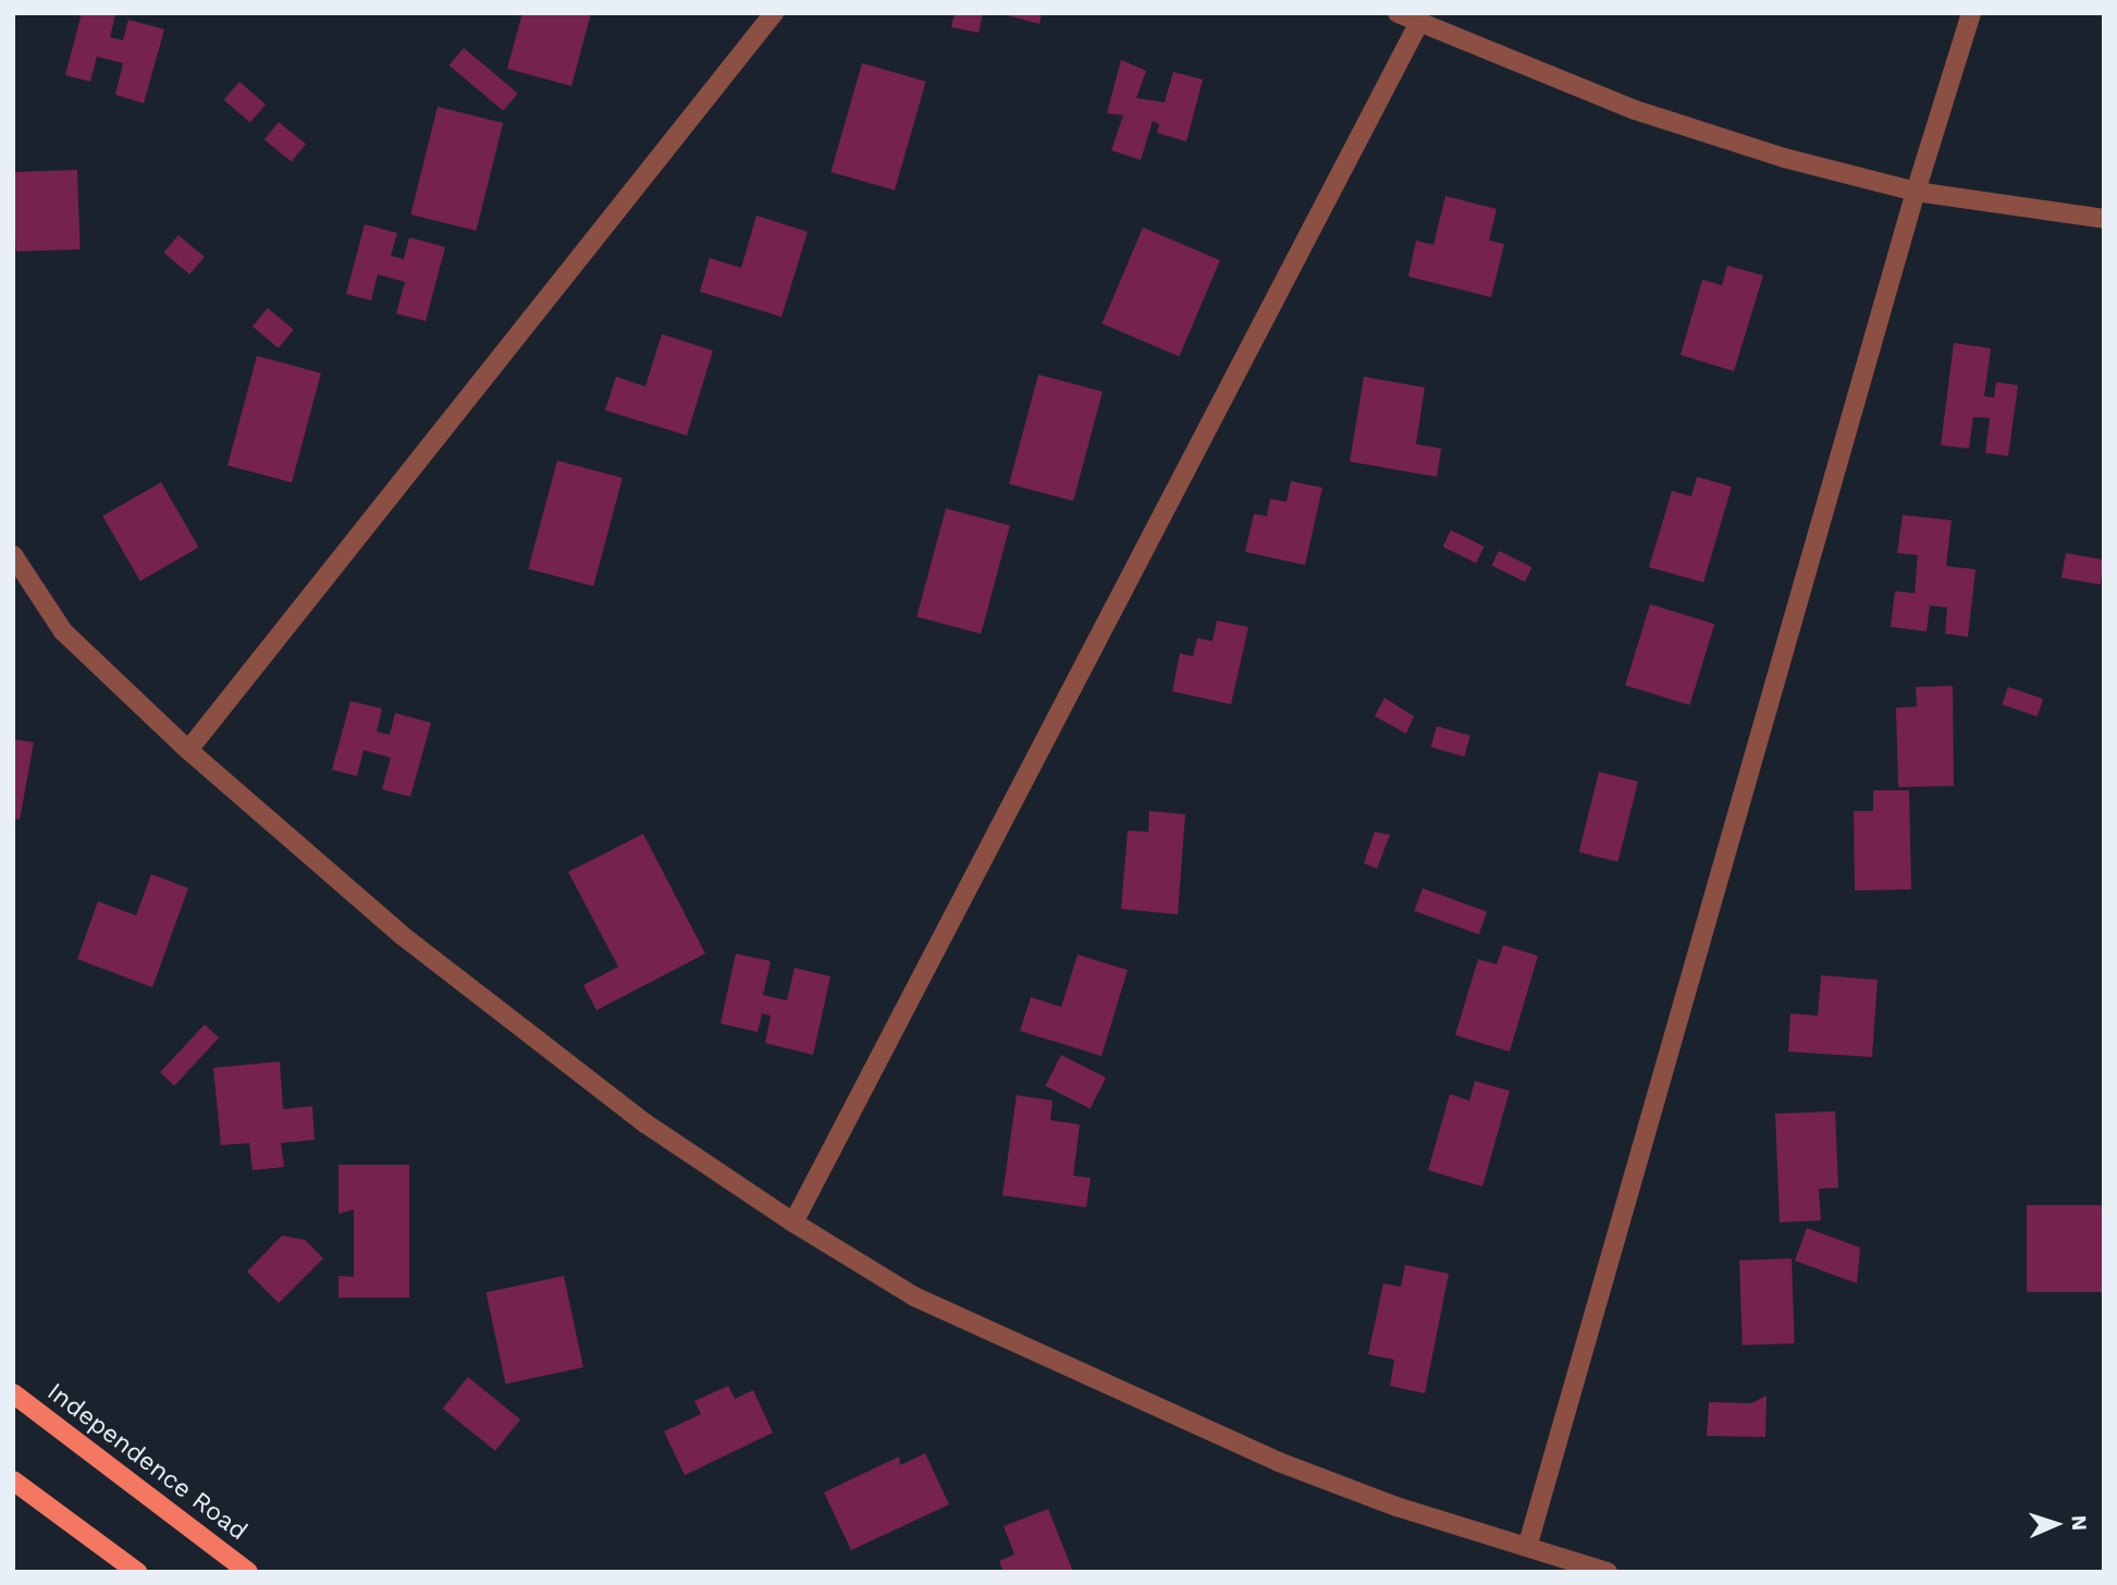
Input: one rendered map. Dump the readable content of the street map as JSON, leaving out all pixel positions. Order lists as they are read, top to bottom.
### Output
{
  "streets": {
    "main road": ["Independence Road"]
  },
  "north": "right"
}
